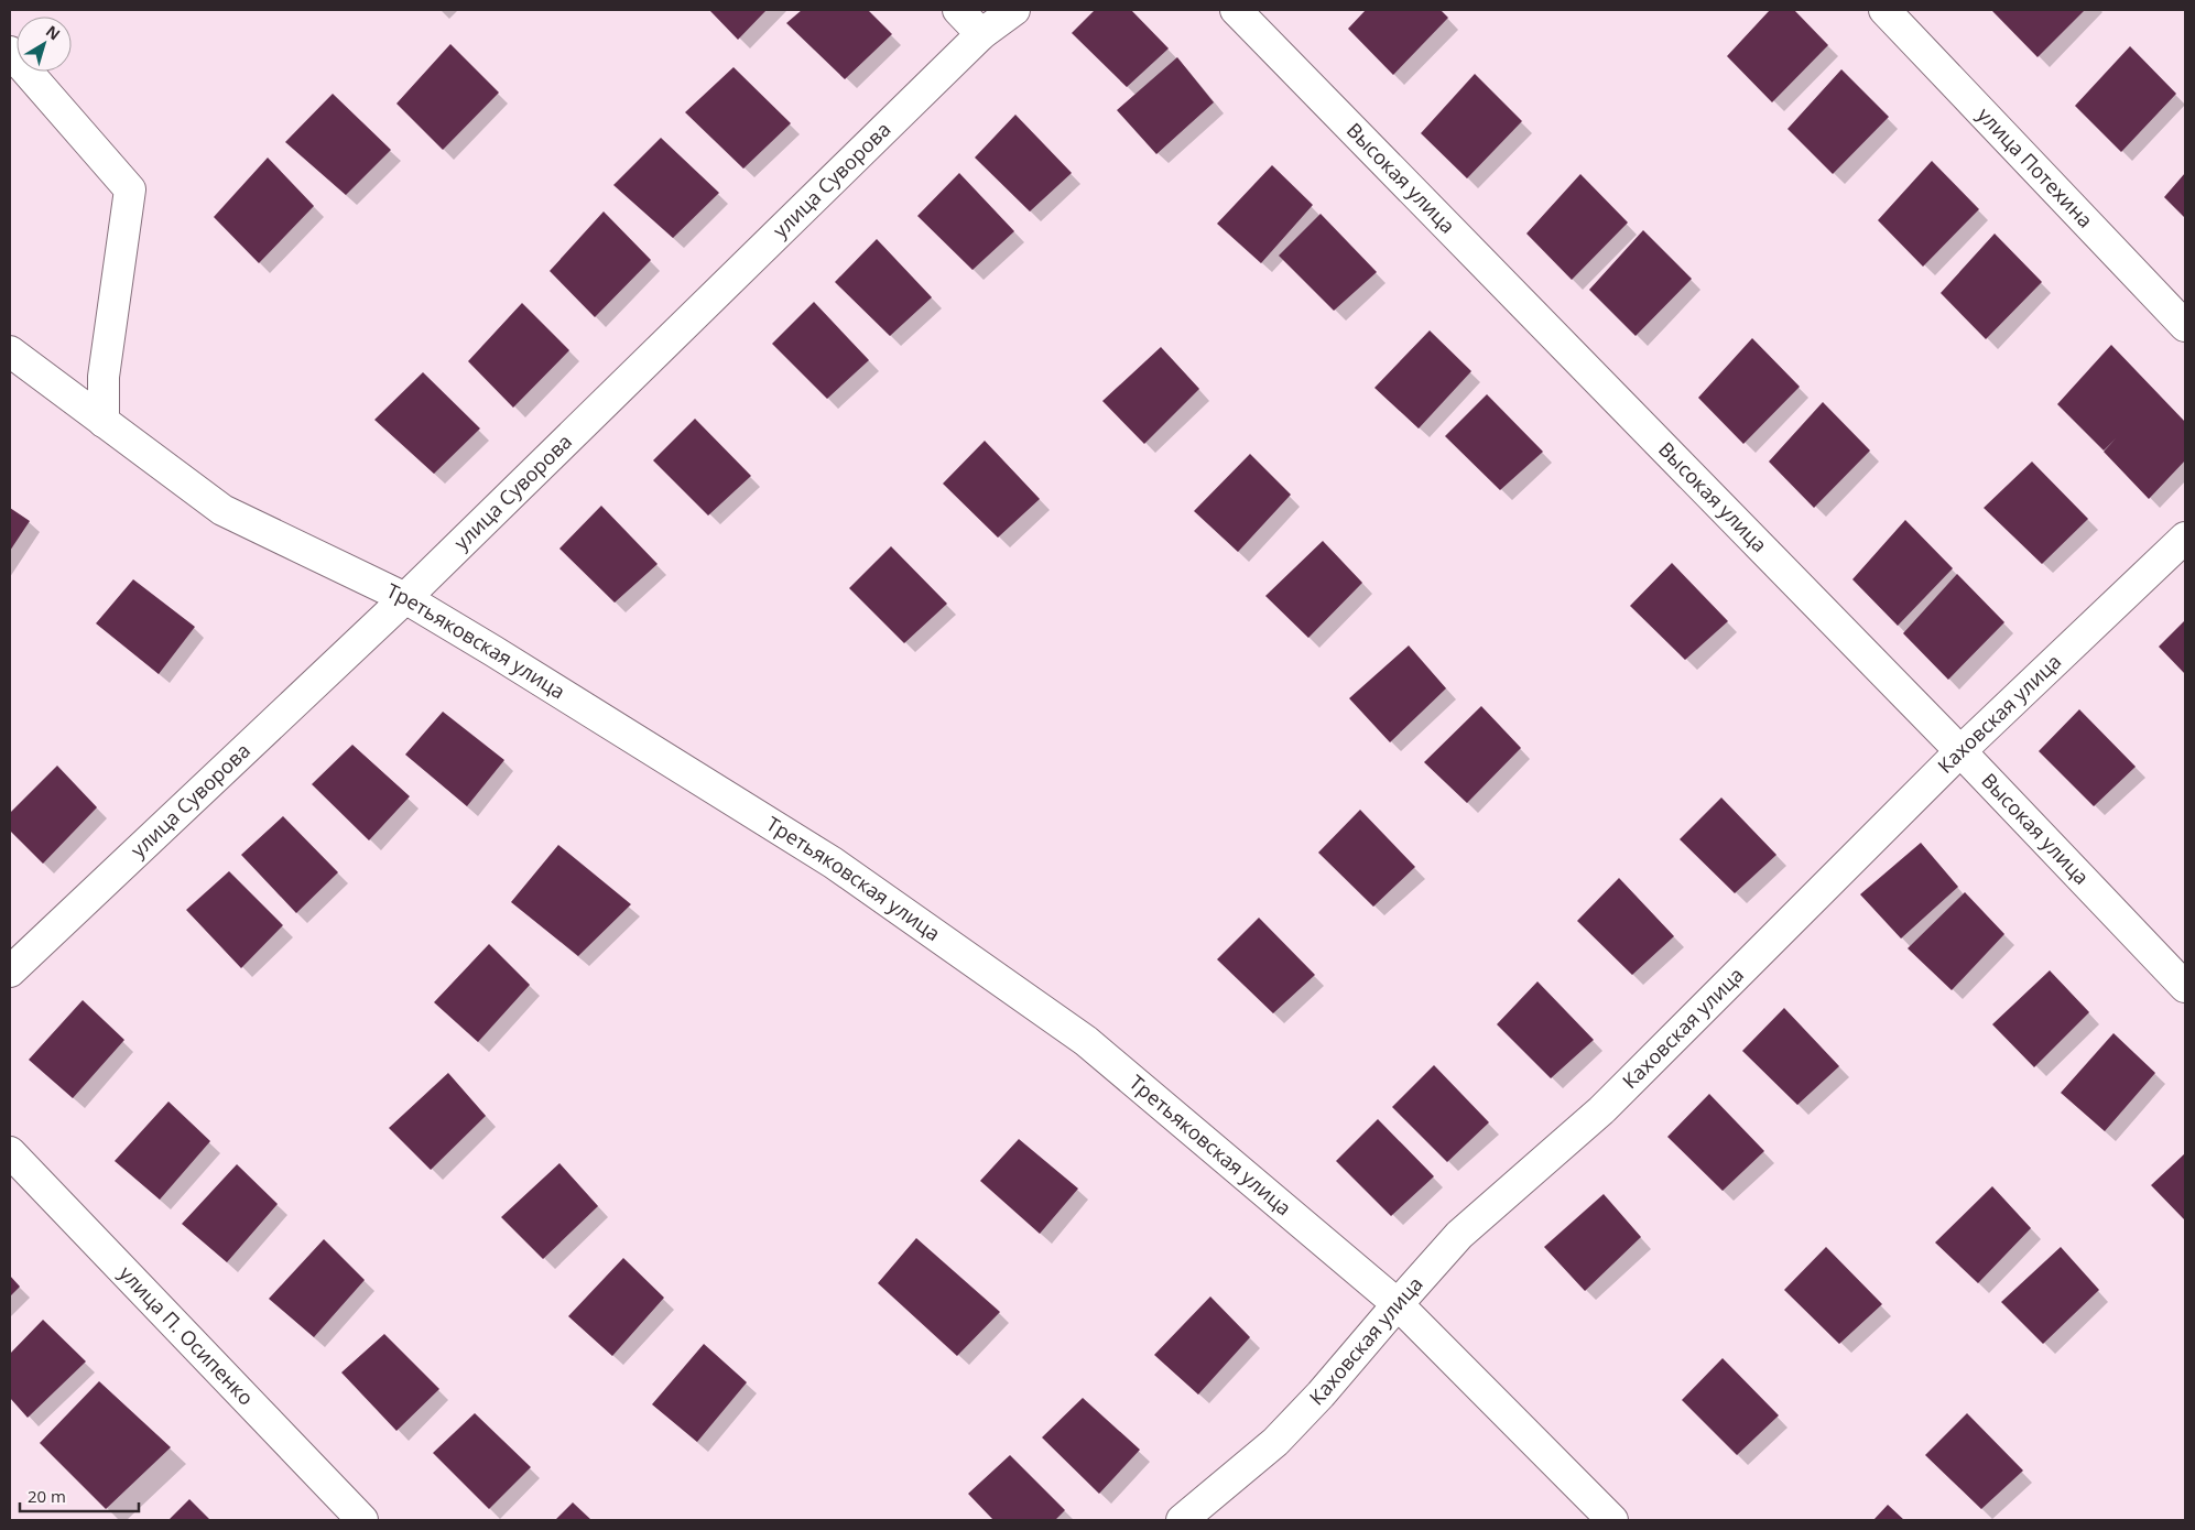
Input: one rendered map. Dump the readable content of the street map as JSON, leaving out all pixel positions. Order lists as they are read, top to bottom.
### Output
{
  "streets": {
    "street": [
      "улица Потехина",
      "Высокая улица",
      "улица Суворова",
      "Третьяковская улица",
      "Каховская улица",
      "улица П. Осипенко"
    ]
  },
  "crossings": [
    ["Высокая улица", "Каховская улица"],
    ["улица Суворова", "Третьяковская улица"],
    ["Третьяковская улица", "Каховская улица"]
  ],
  "scale_bar": "20 m",
  "north": "top right"
}
